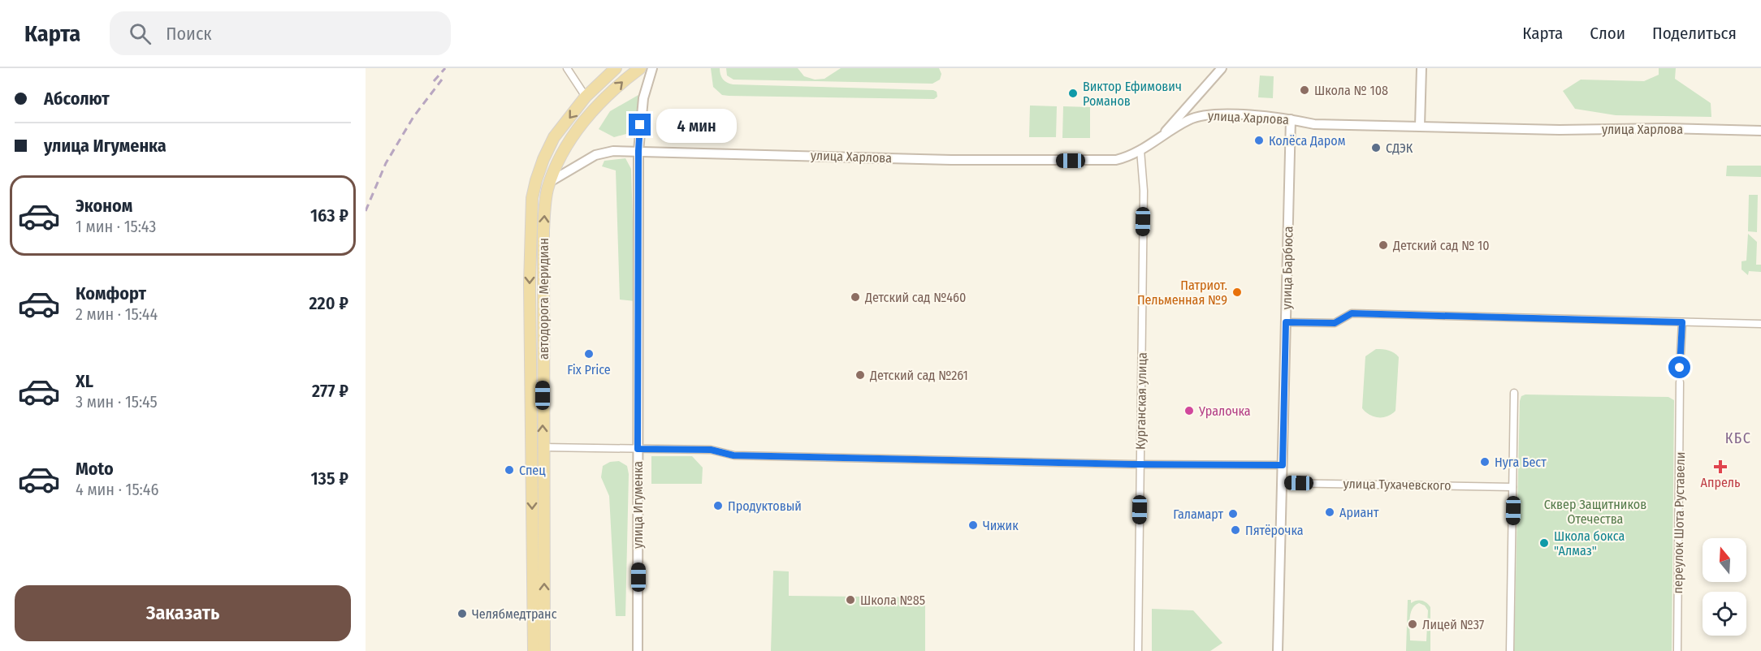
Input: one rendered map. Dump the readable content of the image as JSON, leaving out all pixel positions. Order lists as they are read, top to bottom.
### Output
{
  "streets": {
    "main road": ["автодорога Меридиан"],
    "street": [
      "улица Харлова",
      "улица Барбюса",
      "Курганская улица",
      "улица Тухачевского",
      "улица Игуменка",
      "переулок Шота Руставели"
    ]
  },
  "crossings": [
    ["улица Харлова", "улица Барбюса"],
    ["улица Харлова", "автодорога Меридиан"],
    ["улица Харлова", "Курганская улица"],
    ["улица Харлова", "улица Игуменка"],
    ["улица Барбюса", "улица Тухачевского"]
  ],
  "districts": ["КБС"],
  "parks": ["Сквер Защитников Отечества"],
  "places": {
    "other": [
      "Школа № 108",
      "Виктор Ефимович Романов",
      "Колёса Даром",
      "СДЭК",
      "Детский сад № 10",
      "Патриот. Пельменная №9",
      "Детский сад №460",
      "Fix Price",
      "Детский сад №261",
      "Уралочка",
      "Нуга Бест",
      "Спец",
      "Продуктовый",
      "Ариант",
      "Галамарт",
      "Чижик",
      "Пятёрочка",
      "Школа бокса \"Алмаз\"",
      "Школа №85",
      "Челябмедтранс",
      "Лицей №37"
    ],
    "health": ["Апрель"]
  },
  "north": "top",
  "page": {
    "header": "Карта",
    "search": "Поиск",
    "nav": ["Карта", "Слои", "Поделиться"],
    "banner": ["Абсолют", "улица Игуменка"],
    "bubble": "4 мин",
    "list": [
      {
        "name": "Эконом",
        "note": "1 мин · 15:43",
        "value": "163 ₽"
      },
      {
        "name": "Комфорт",
        "note": "2 мин · 15:44",
        "value": "220 ₽"
      },
      {
        "name": "XL",
        "note": "3 мин · 15:45",
        "value": "277 ₽"
      },
      {
        "name": "Moto",
        "note": "4 мин · 15:46",
        "value": "135 ₽"
      }
    ],
    "buttons": "Заказать"
  }
}
